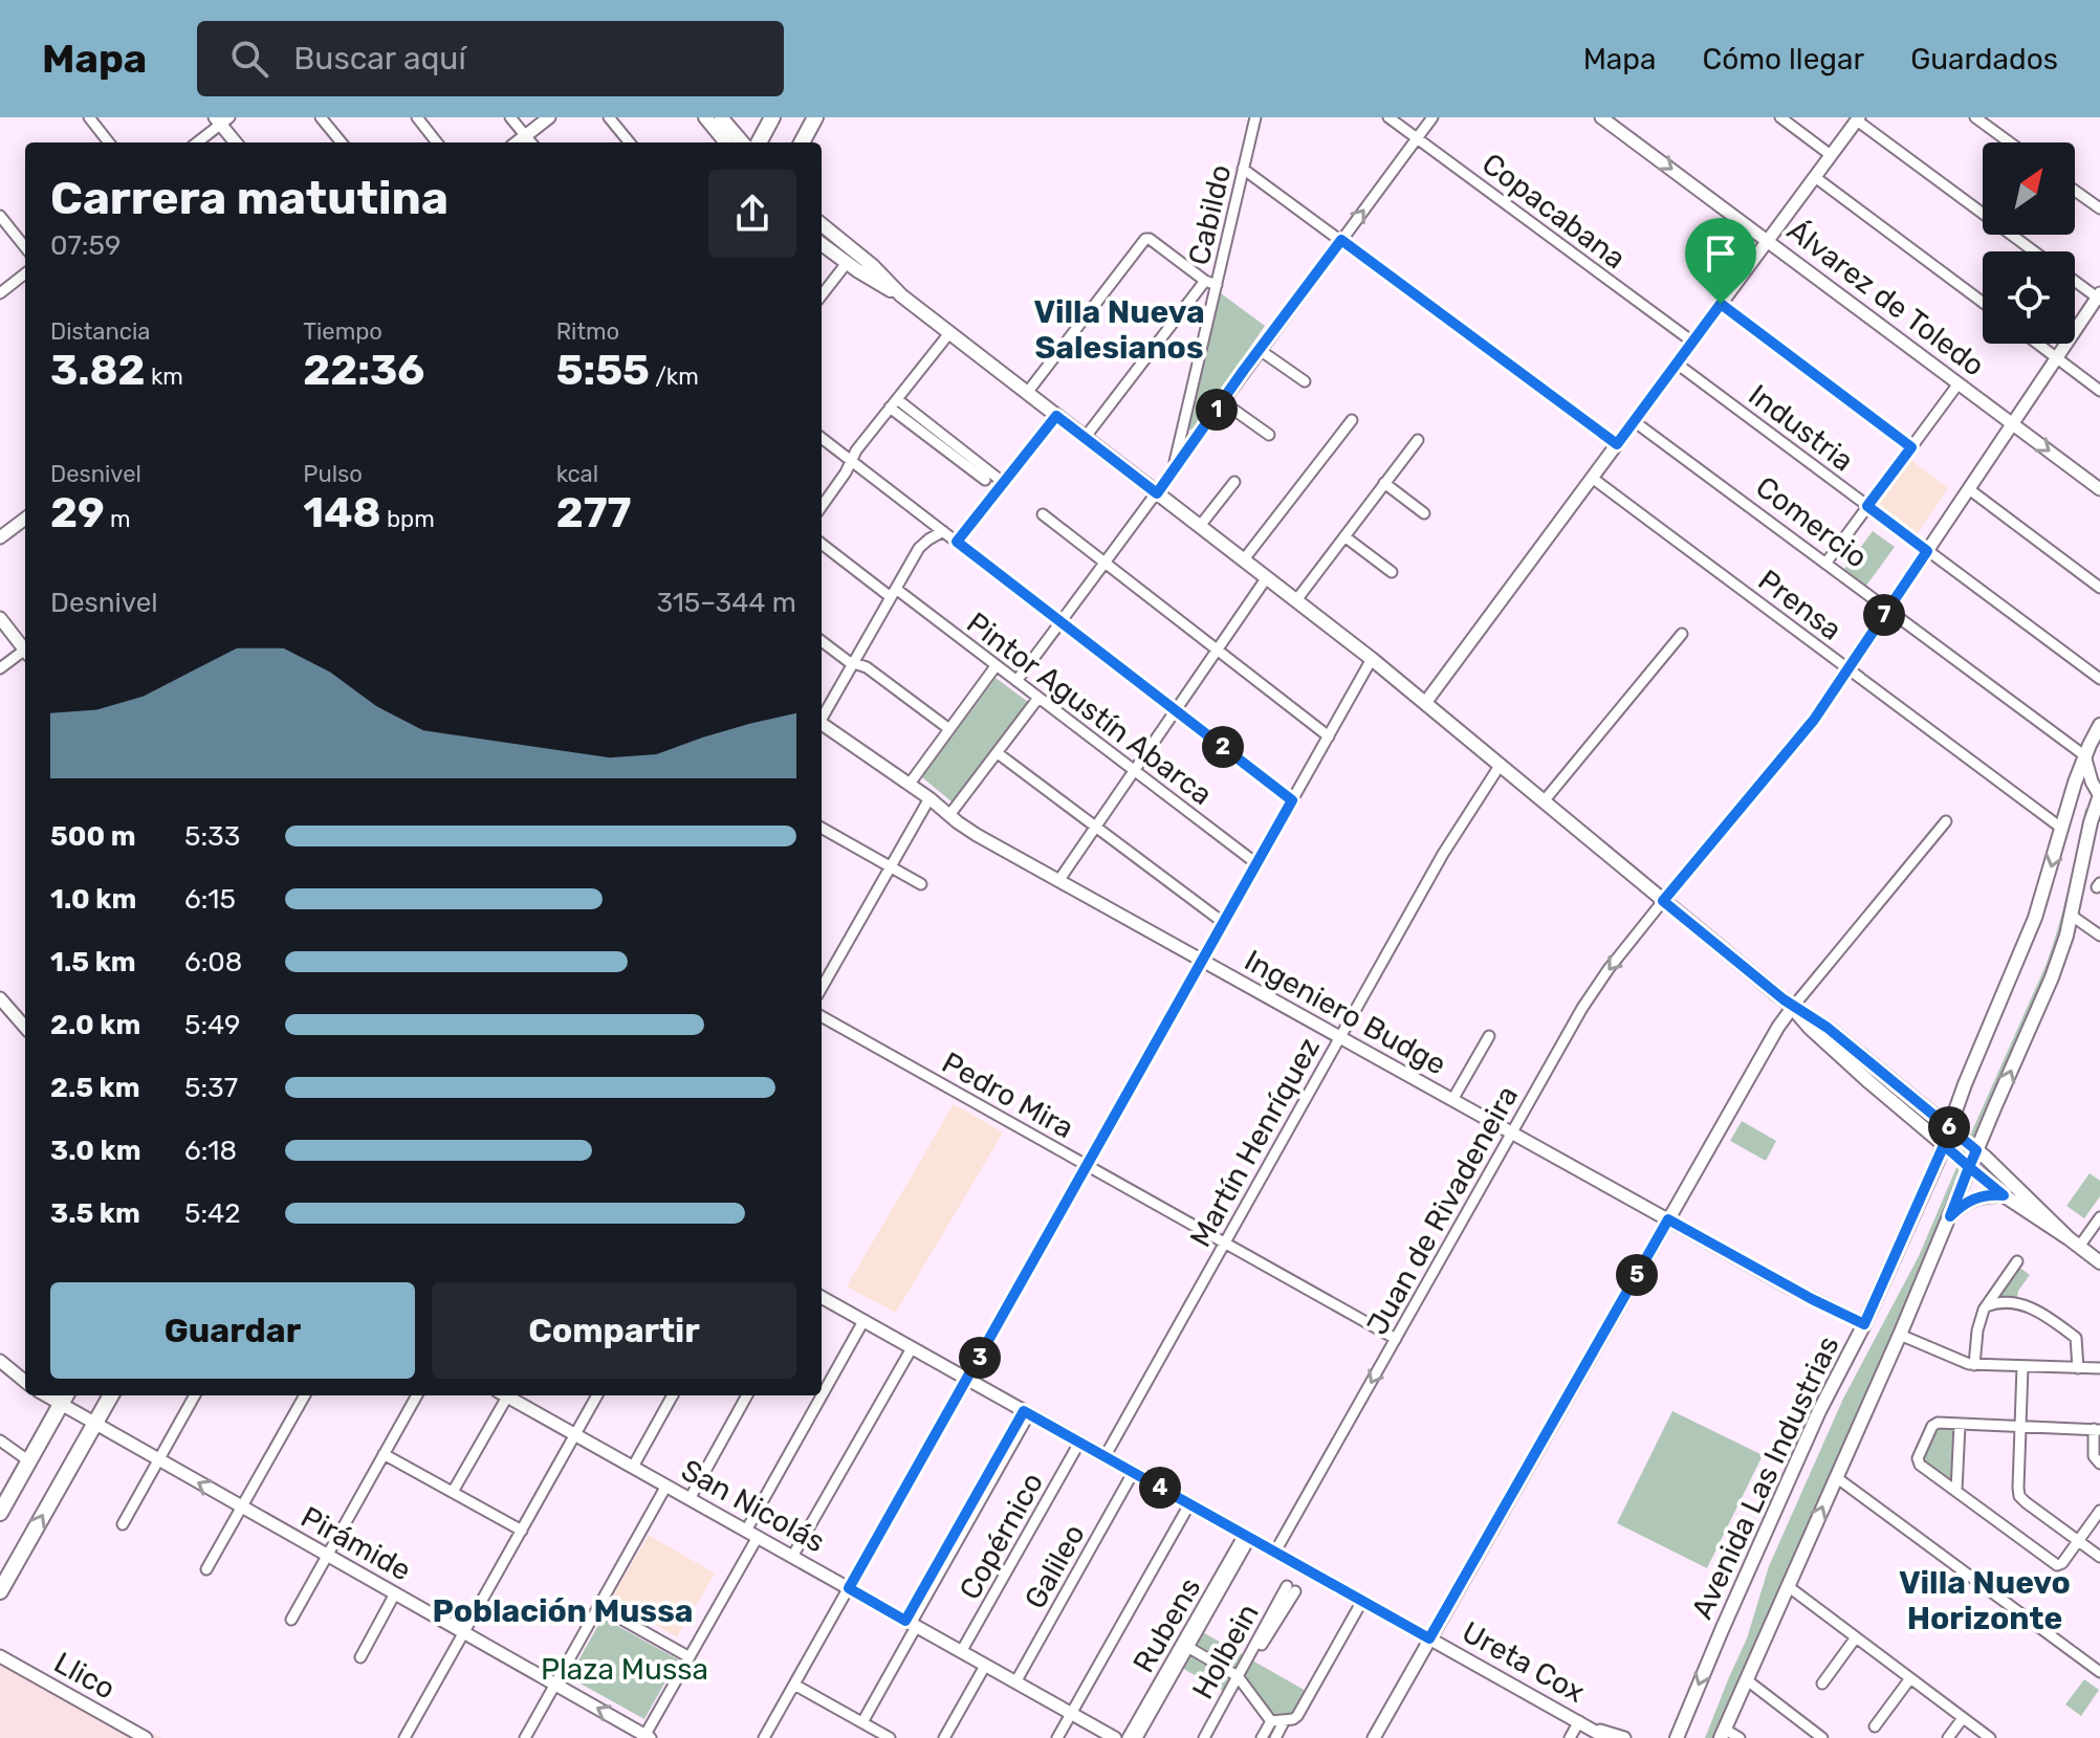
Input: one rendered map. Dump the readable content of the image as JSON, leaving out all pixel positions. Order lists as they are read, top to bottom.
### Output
{
  "streets": {
    "main road": ["Avenida Las Industrias"],
    "street": [
      "Copacabana",
      "Cabildo",
      "Álvarez de Toledo",
      "Industria",
      "Comercio",
      "Prensa",
      "Pintor Agustín Abarca",
      "Ingeniero Budge",
      "Pedro Mira",
      "Martín Henríquez",
      "Juan de Rivadeneira",
      "San Nicolás",
      "Copérnico",
      "Pirámide",
      "Galileo",
      "Rubens",
      "Holbein",
      "Ureta Cox",
      "Llico"
    ]
  },
  "crossings": [
    ["Comercio", "Avenida Las Industrias"],
    ["Prensa", "Avenida Las Industrias"],
    ["Ingeniero Budge", "Martín Henríquez"],
    ["Ingeniero Budge", "Juan de Rivadeneira"],
    ["Ingeniero Budge", "Avenida Las Industrias"],
    ["Pedro Mira", "Martín Henríquez"],
    ["Pedro Mira", "Juan de Rivadeneira"],
    ["Martín Henríquez", "Ureta Cox"],
    ["Juan de Rivadeneira", "Ureta Cox"],
    ["San Nicolás", "Copérnico"],
    ["San Nicolás", "Galileo"],
    ["Copérnico", "Ureta Cox"],
    ["Galileo", "Ureta Cox"],
    ["Rubens", "Ureta Cox"]
  ],
  "one_way": ["Juan de Rivadeneira"],
  "districts": ["Villa Nueva Salesianos", "Villa Nuevo Horizonte", "Población Mussa"],
  "parks": ["Plaza Mussa"],
  "north": "top right",
  "page": {
    "header": "Mapa",
    "search": "Buscar aquí",
    "nav": ["Mapa", "Cómo llegar", "Guardados"],
    "heading": ["Carrera matutina", "07:59"],
    "stats": [
      ["Distancia", "3.82 km"],
      ["Tiempo", "22:36"],
      ["Ritmo", "5:55 /km"],
      ["Desnivel", "29 m"],
      ["Pulso", "148 bpm"],
      ["kcal", "277"]
    ],
    "pins": [
      "1",
      "7",
      "2",
      "6",
      "5",
      "3",
      "4"
    ],
    "chart": ["Desnivel", "315–344 m"],
    "list": [
      {
        "name": "500 m",
        "note": "5:33"
      },
      {
        "name": "1.0 km",
        "note": "6:15"
      },
      {
        "name": "1.5 km",
        "note": "6:08"
      },
      {
        "name": "2.0 km",
        "note": "5:49"
      },
      {
        "name": "2.5 km",
        "note": "5:37"
      },
      {
        "name": "3.0 km",
        "note": "6:18"
      },
      {
        "name": "3.5 km",
        "note": "5:42"
      }
    ],
    "buttons": ["Guardar", "Compartir"]
  }
}
